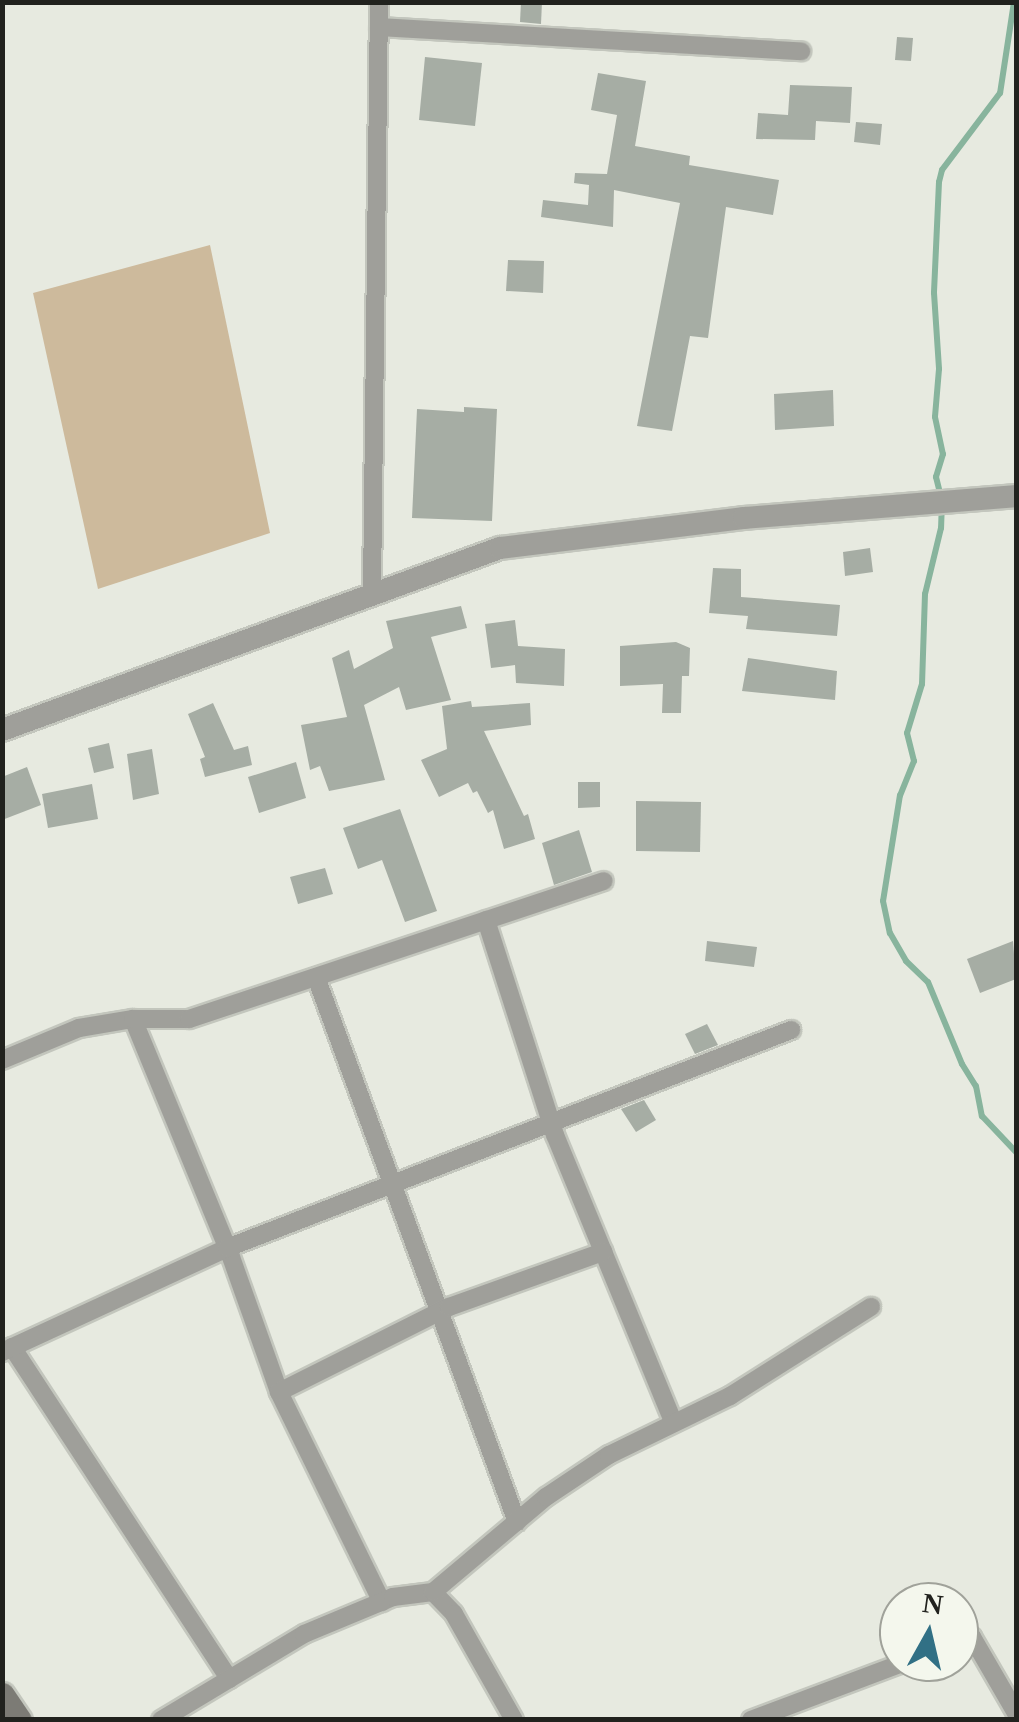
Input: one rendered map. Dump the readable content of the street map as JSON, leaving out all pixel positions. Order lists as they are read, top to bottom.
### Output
{
  "north": "top"
}
